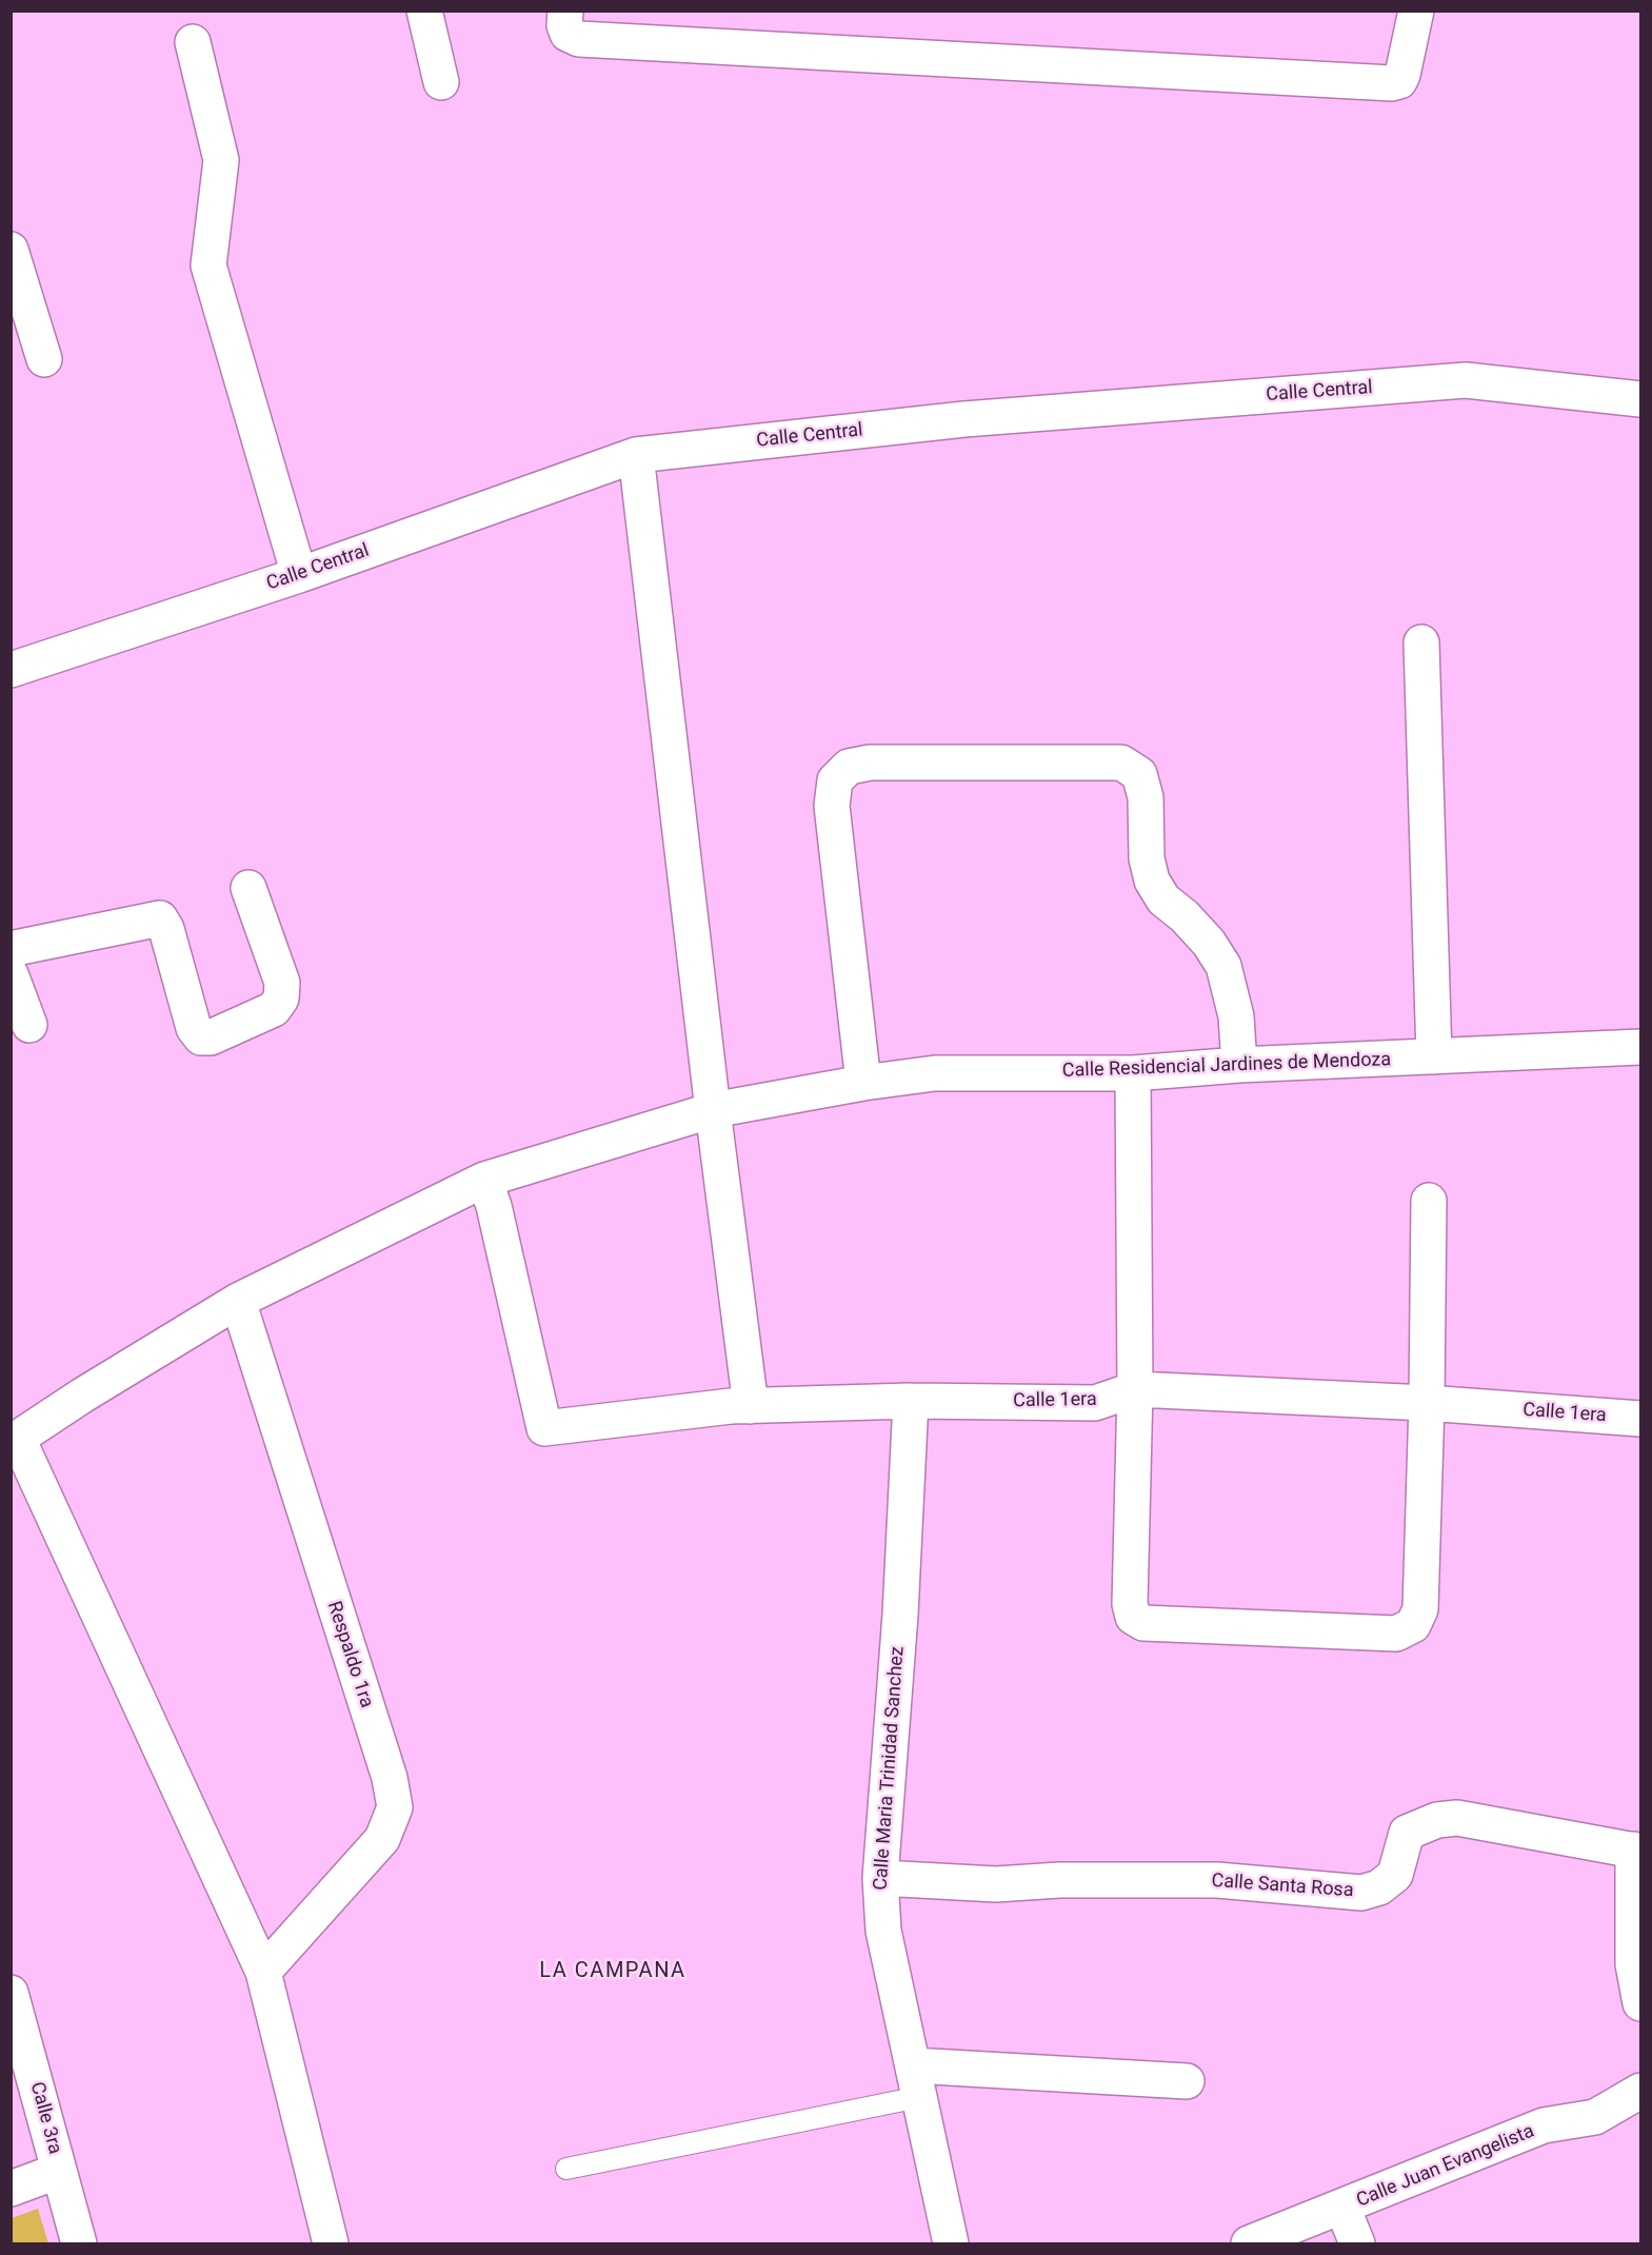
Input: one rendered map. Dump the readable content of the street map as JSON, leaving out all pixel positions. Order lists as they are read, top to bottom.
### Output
{
  "streets": {
    "street": [
      "Calle Central",
      "Calle Residencial Jardines de Mendoza",
      "Calle 1era",
      "Respaldo 1ra",
      "Calle Maria Trinidad Sanchez",
      "Calle Santa Rosa",
      "Calle 3ra",
      "Calle Juan Evangelista"
    ]
  },
  "crossings": [
    ["Calle Residencial Jardines de Mendoza", "Calle 1era"],
    ["Calle Residencial Jardines de Mendoza", "Respaldo 1ra"],
    ["Calle 1era", "Calle Maria Trinidad Sanchez"],
    ["Calle Maria Trinidad Sanchez", "Calle Santa Rosa"]
  ],
  "districts": ["LA CAMPANA"]
}
